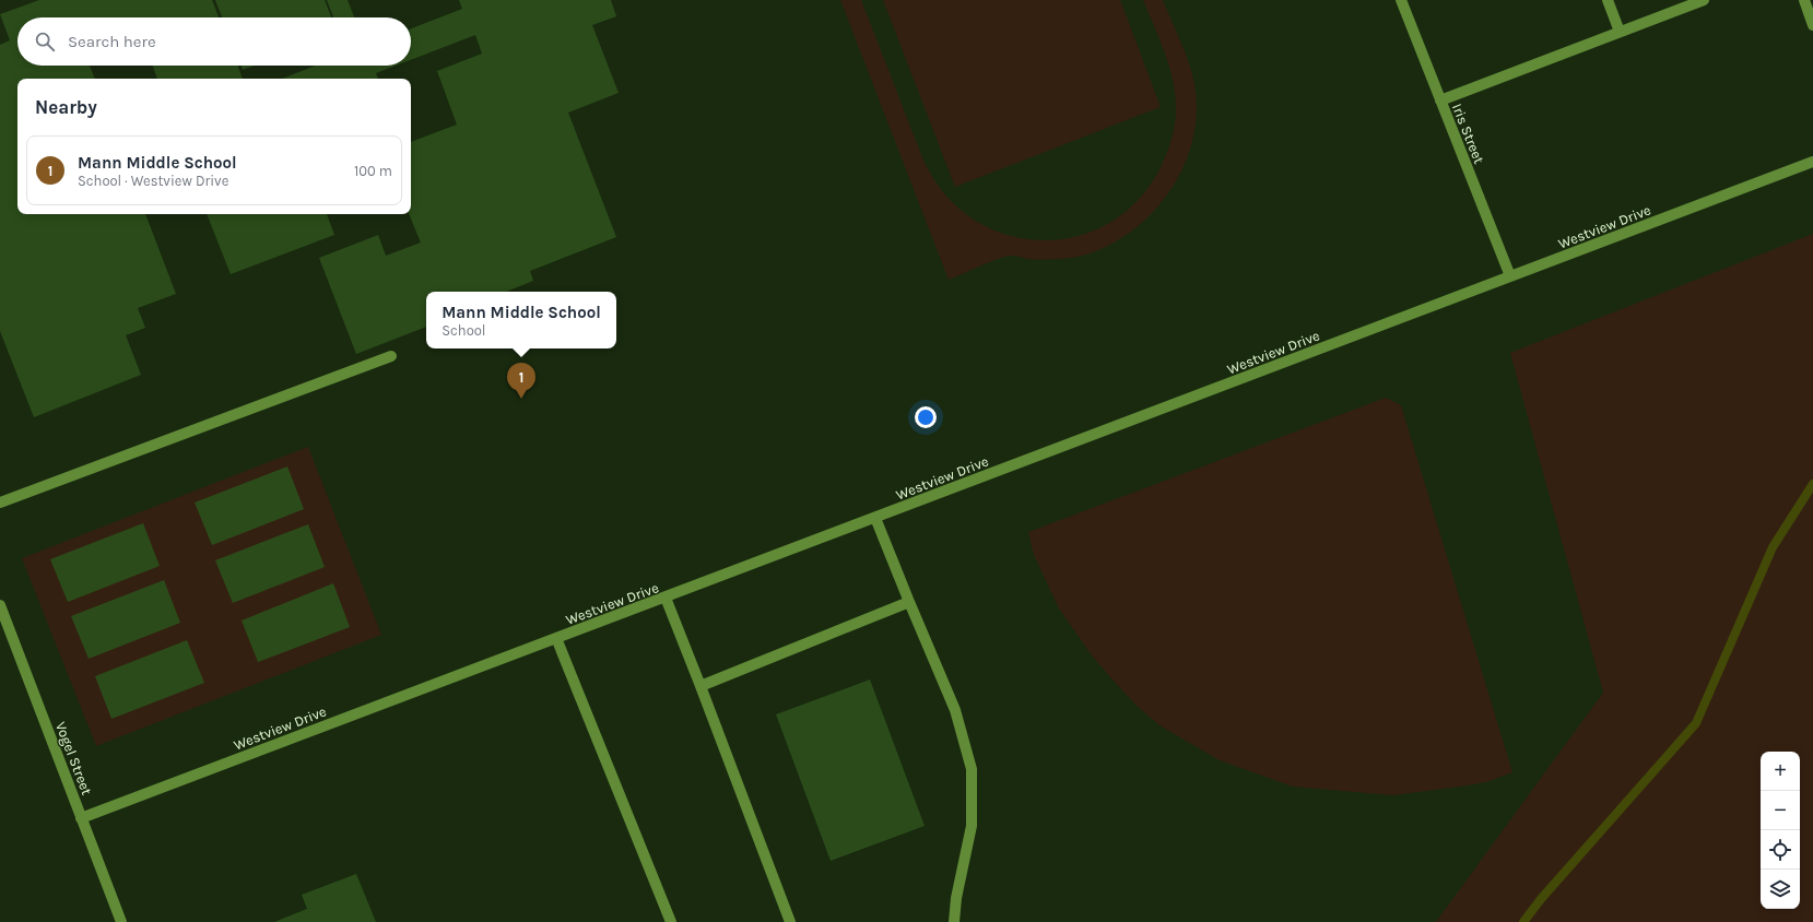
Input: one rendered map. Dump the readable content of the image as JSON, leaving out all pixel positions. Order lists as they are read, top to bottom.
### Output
{
  "streets": {
    "street": ["Iris Street", "Westview Drive", "Vogel Street"]
  },
  "crossings": [
    ["Iris Street", "Westview Drive"],
    ["Westview Drive", "Vogel Street"]
  ],
  "page": {
    "search": "Search here",
    "heading": "Nearby",
    "list": [
      {
        "mark": "1",
        "name": "Mann Middle School",
        "note": "School · Westview Drive",
        "value": "100 m"
      }
    ],
    "popup": ["Mann Middle School", "School"],
    "pins": "1",
    "map_buttons": ["+", "−"]
  }
}
